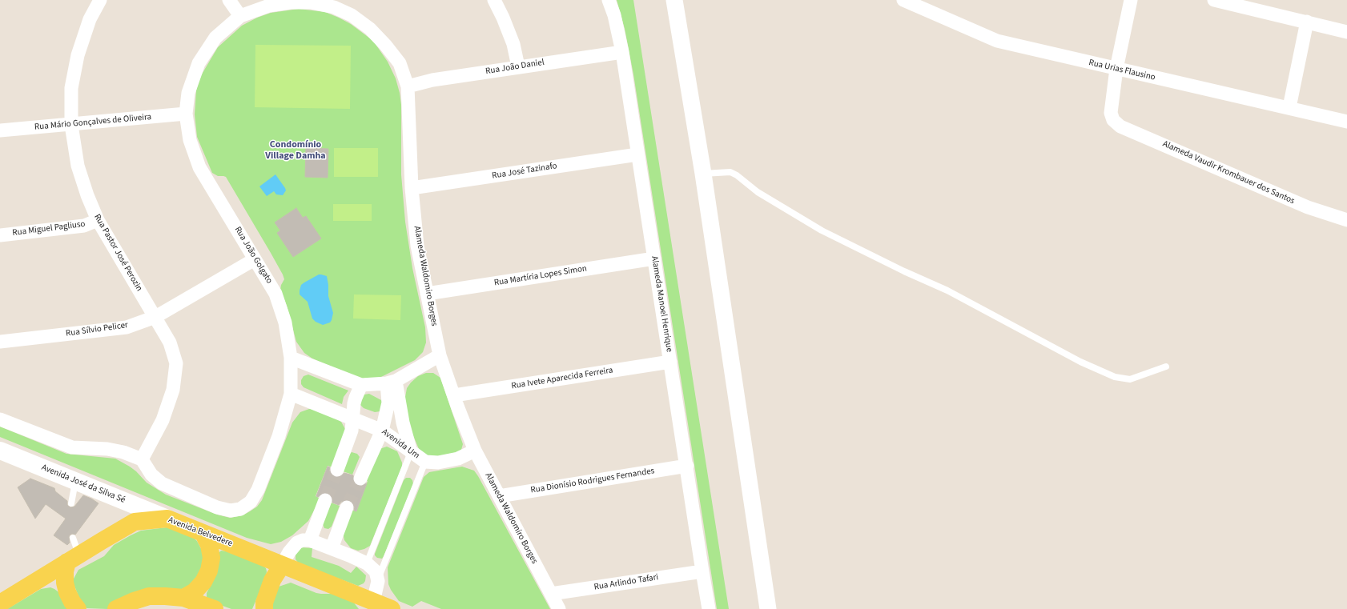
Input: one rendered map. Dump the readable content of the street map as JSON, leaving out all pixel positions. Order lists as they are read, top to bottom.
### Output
{
  "streets": {
    "main road": ["Avenida José da Silva Sé", "Avenida Belvedere"],
    "street": [
      "Rua João Daniel",
      "Rua Urias Flausino",
      "Rua Mário Gonçalves de Oliveira",
      "Rua José Tazinafo",
      "Alameda Vaudir Krombauer dos Santos",
      "Rua Miguel Pagliuso",
      "Rua Pastor José Perozin",
      "Rua João Golgato",
      "Alameda Waldomiro Borges",
      "Rua Martíria Lopes Simon",
      "Alameda Manoel Henrique",
      "Rua Sílvio Pelicer",
      "Rua Ivete Aparecida Ferreira",
      "Avenida Um",
      "Rua Dionísio Rodrigues Fernandes",
      "Rua Arlindo Tafari"
    ]
  },
  "crossings": [
    ["Rua João Daniel", "Alameda Waldomiro Borges"],
    ["Rua João Daniel", "Alameda Manoel Henrique"],
    ["Rua Urias Flausino", "Alameda Vaudir Krombauer dos Santos"],
    ["Rua Mário Gonçalves de Oliveira", "Rua Pastor José Perozin"],
    ["Rua Mário Gonçalves de Oliveira", "Rua João Golgato"],
    ["Rua José Tazinafo", "Alameda Waldomiro Borges"],
    ["Rua José Tazinafo", "Alameda Manoel Henrique"],
    ["Rua Miguel Pagliuso", "Rua Pastor José Perozin"],
    ["Rua Pastor José Perozin", "Rua João Golgato"],
    ["Rua Pastor José Perozin", "Rua Sílvio Pelicer"],
    ["Rua João Golgato", "Alameda Waldomiro Borges"],
    ["Rua João Golgato", "Rua Sílvio Pelicer"],
    ["Rua João Golgato", "Avenida Um"],
    ["Alameda Waldomiro Borges", "Rua Martíria Lopes Simon"],
    ["Alameda Waldomiro Borges", "Rua Ivete Aparecida Ferreira"],
    ["Alameda Waldomiro Borges", "Avenida Um"],
    ["Alameda Waldomiro Borges", "Rua Dionísio Rodrigues Fernandes"],
    ["Alameda Waldomiro Borges", "Rua Arlindo Tafari"],
    ["Rua Martíria Lopes Simon", "Alameda Manoel Henrique"],
    ["Alameda Manoel Henrique", "Rua Ivete Aparecida Ferreira"],
    ["Alameda Manoel Henrique", "Rua Dionísio Rodrigues Fernandes"],
    ["Alameda Manoel Henrique", "Rua Arlindo Tafari"],
    ["Avenida José da Silva Sé", "Avenida Belvedere"]
  ],
  "districts": ["Condomínio Village Damha"]
}
